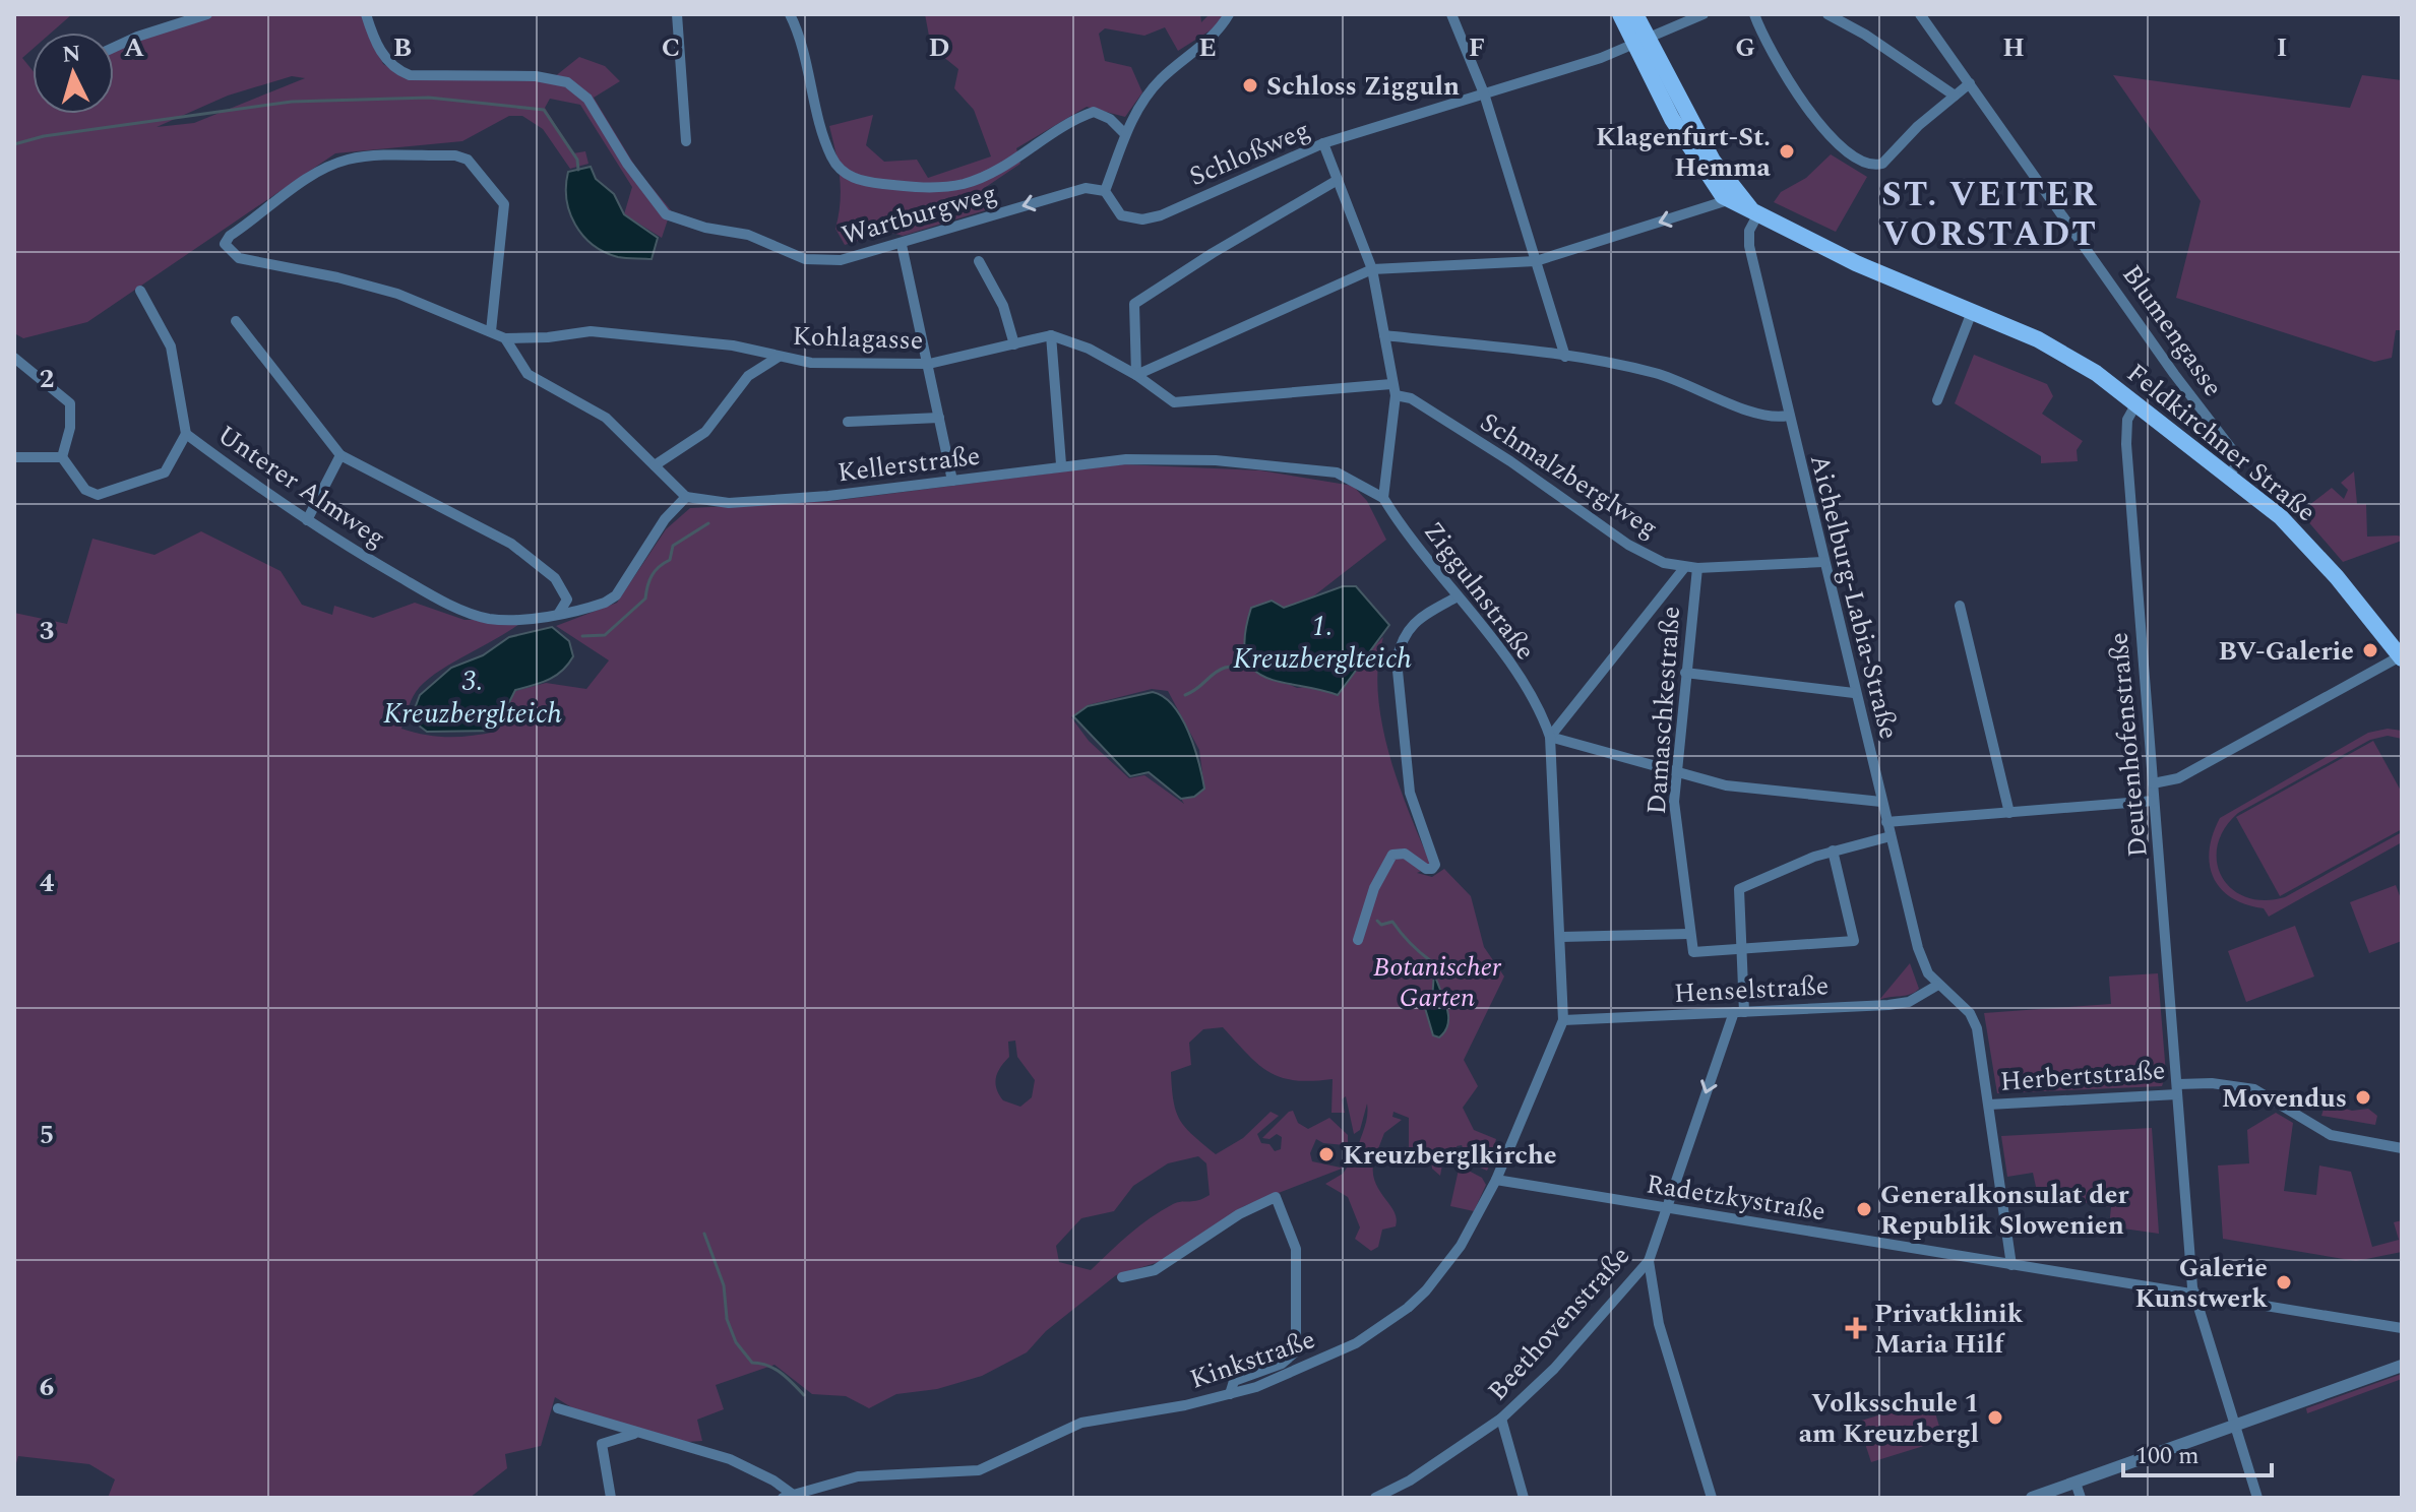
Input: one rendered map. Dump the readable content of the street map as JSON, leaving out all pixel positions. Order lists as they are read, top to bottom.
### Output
{
  "streets": {
    "main road": ["Feldkirchner Straße"],
    "street": [
      "Schloßweg",
      "Wartburgweg",
      "Blumengasse",
      "Kohlagasse",
      "Kellerstraße",
      "Schmalzberglweg",
      "Unterer Almweg",
      "Ziggulnstraße",
      "Aichelburg-Labia-Straße",
      "Damaschkestraße",
      "Deutenhofenstraße",
      "Henselstraße",
      "Herbertstraße",
      "Radetzkystraße",
      "Beethovenstraße",
      "Kinkstraße"
    ]
  },
  "crossings": [
    ["Schloßweg", "Wartburgweg"],
    ["Schloßweg", "Feldkirchner Straße"],
    ["Blumengasse", "Feldkirchner Straße"],
    ["Feldkirchner Straße", "Aichelburg-Labia-Straße"],
    ["Feldkirchner Straße", "Deutenhofenstraße"],
    ["Kellerstraße", "Ziggulnstraße"],
    ["Schmalzberglweg", "Aichelburg-Labia-Straße"],
    ["Schmalzberglweg", "Damaschkestraße"],
    ["Aichelburg-Labia-Straße", "Henselstraße"],
    ["Aichelburg-Labia-Straße", "Herbertstraße"],
    ["Aichelburg-Labia-Straße", "Radetzkystraße"],
    ["Deutenhofenstraße", "Herbertstraße"],
    ["Deutenhofenstraße", "Radetzkystraße"],
    ["Henselstraße", "Beethovenstraße"],
    ["Henselstraße", "Kinkstraße"],
    ["Radetzkystraße", "Beethovenstraße"],
    ["Radetzkystraße", "Kinkstraße"]
  ],
  "districts": ["ST. VEITER VORSTADT"],
  "water": ["1. Kreuzberglteich", "3. Kreuzberglteich"],
  "parks": ["Botanischer Garten"],
  "places": {
    "other": [
      "Schloss Zigguln",
      "Klagenfurt-St. Hemma",
      "BV-Galerie",
      "Movendus",
      "Kreuzberglkirche",
      "Generalkonsulat der Republik Slowenien",
      "Galerie Kunstwerk",
      "Volksschule 1 am Kreuzbergl"
    ],
    "health": ["Privatklinik Maria Hilf"]
  },
  "scale_bar": "100 m",
  "north": "top",
  "grid": {
    "columns": [
      "A",
      "B",
      "C",
      "D",
      "E",
      "F",
      "G",
      "H",
      "I"
    ],
    "rows": [
      "2",
      "3",
      "4",
      "5",
      "6"
    ]
  }
}
